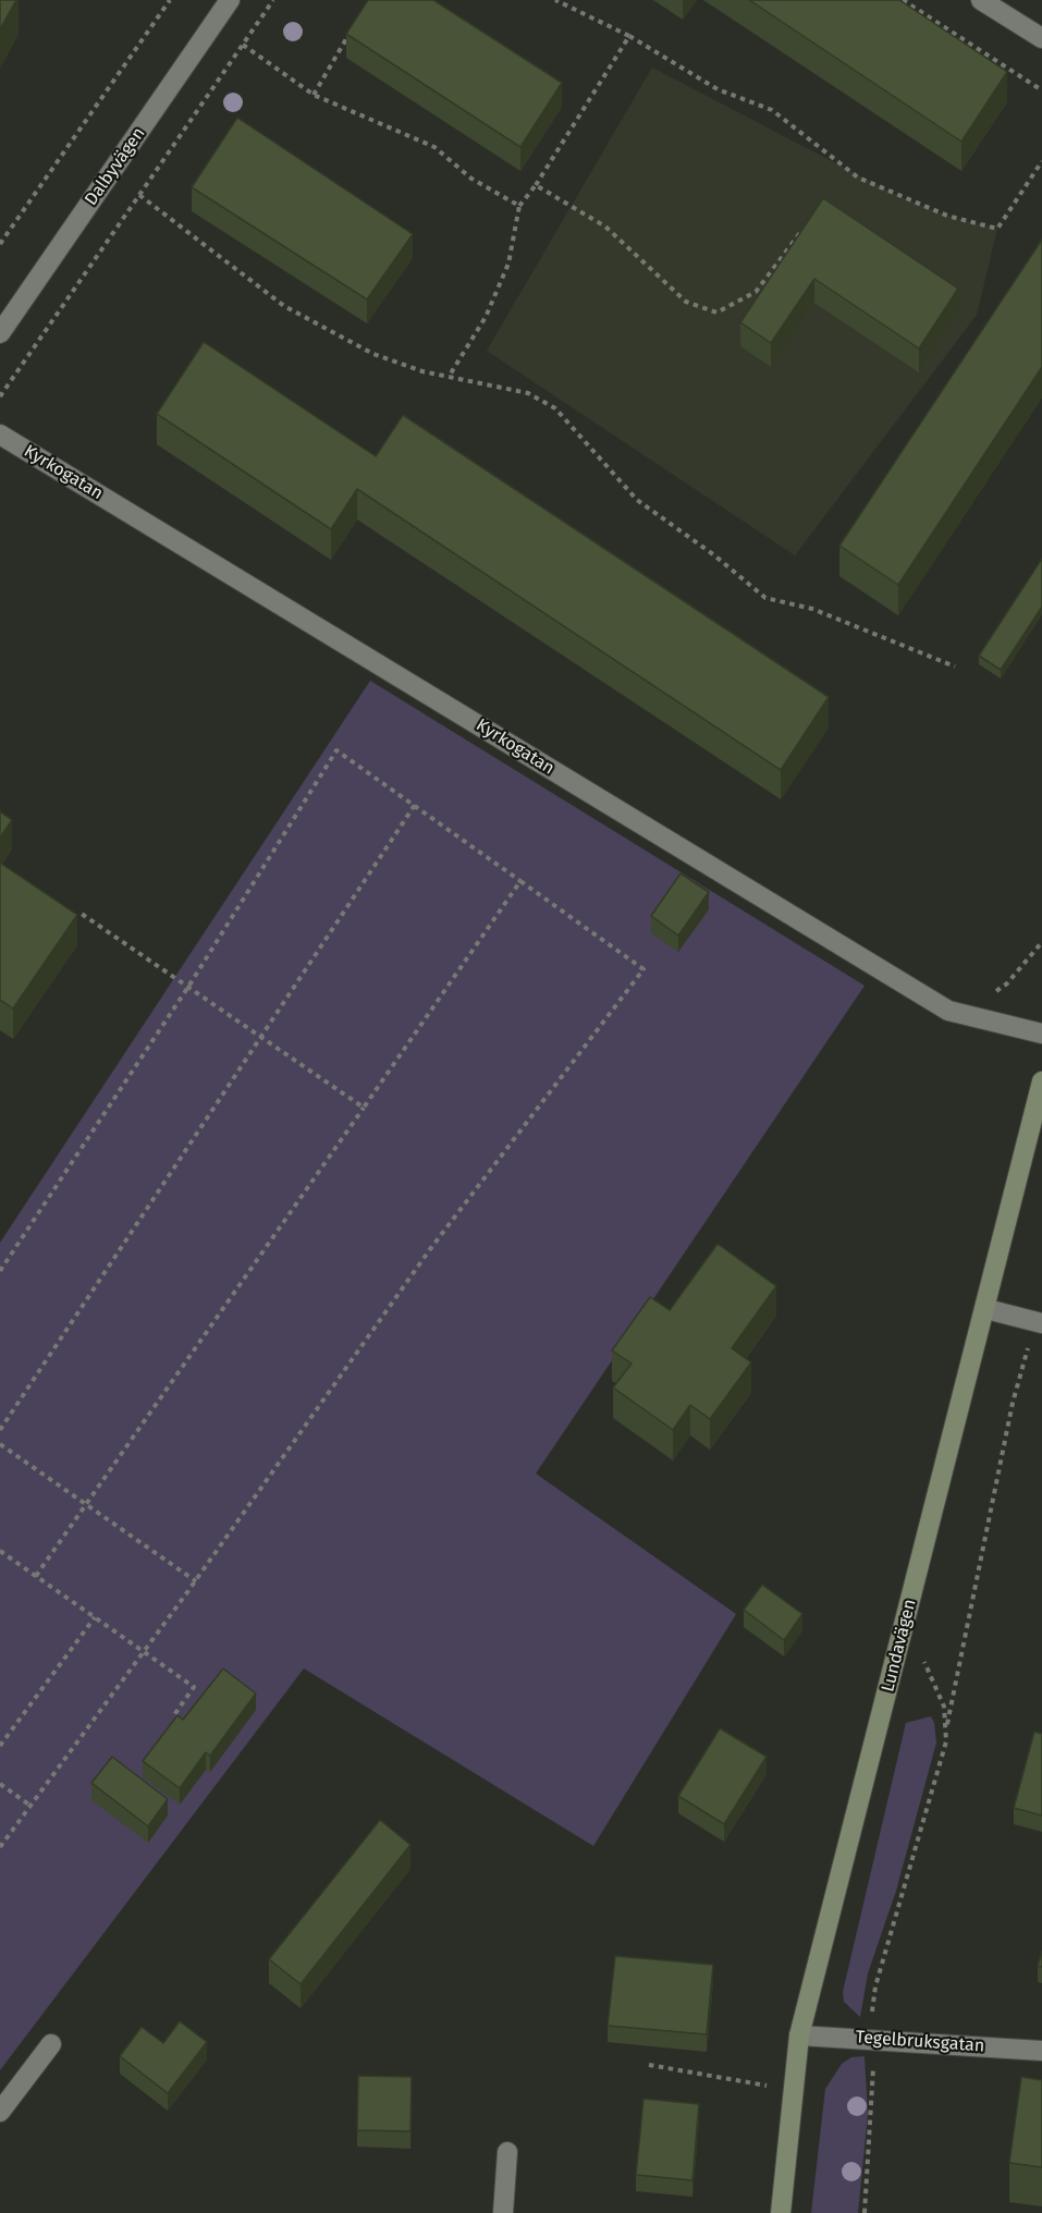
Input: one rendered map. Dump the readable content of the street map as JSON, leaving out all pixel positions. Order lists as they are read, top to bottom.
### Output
{
  "streets": {
    "main road": ["Lundavägen"],
    "street": ["Dalbyvägen", "Kyrkogatan", "Tegelbruksgatan"]
  },
  "crossings": [
    ["Lundavägen", "Tegelbruksgatan"]
  ]
}
